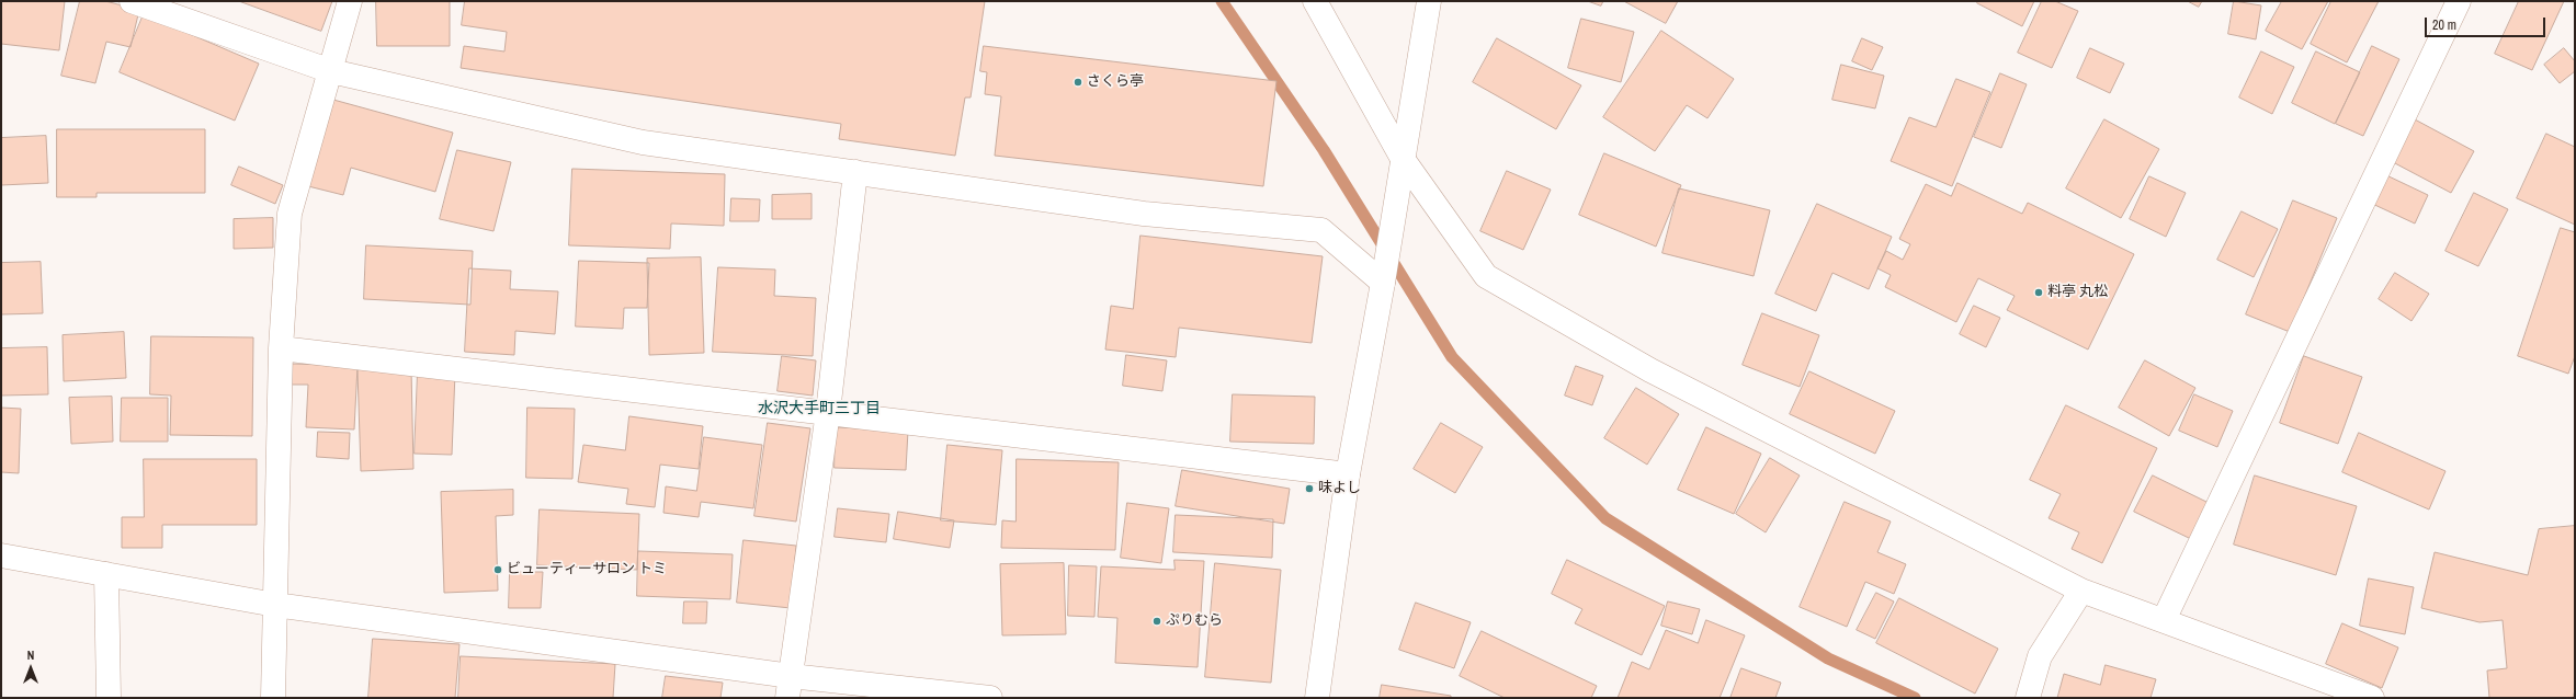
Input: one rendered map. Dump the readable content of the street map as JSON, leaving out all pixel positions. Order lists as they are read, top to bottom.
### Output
{
  "districts": ["水沢大手町三丁目"],
  "places": [
    "さくら亭",
    "料亭 丸松",
    "味よし",
    "ビューティーサロン トミ",
    "ぷりむら"
  ],
  "scale_bar": "20 m",
  "north": "top"
}
